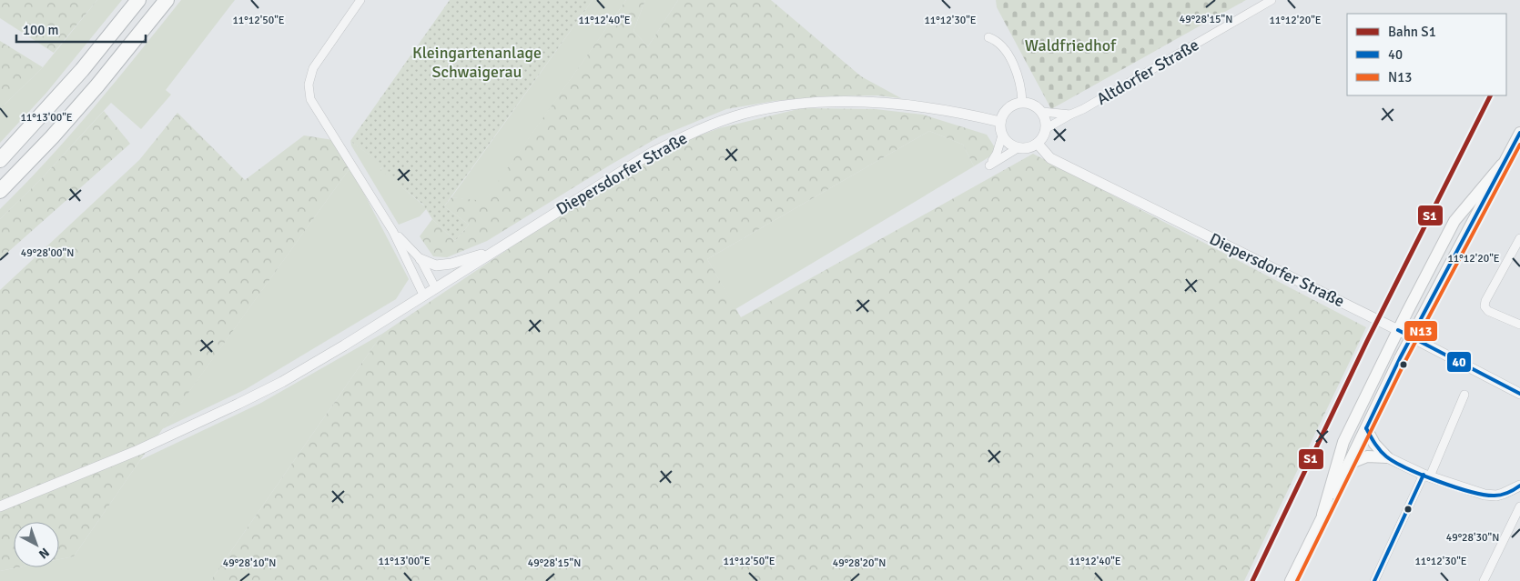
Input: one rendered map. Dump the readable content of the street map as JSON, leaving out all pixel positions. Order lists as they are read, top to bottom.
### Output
{
  "streets": {
    "street": ["Altdorfer Straße", "Diepersdorfer Straße"]
  },
  "crossings": [
    ["Altdorfer Straße", "Diepersdorfer Straße"]
  ],
  "parks": ["Waldfriedhof", "Kleingartenanlage Schwaigerau"],
  "lines": ["rail line S1", "transit line 40", "transit line N13"],
  "legend": ["Bahn S1", "40", "N13"],
  "scale_bar": "100 m",
  "north": "bottom right",
  "coordinates": [
    "49°28'15\"N",
    "11°12'50\"E",
    "11°12'40\"E",
    "11°12'30\"E",
    "11°12'20\"E",
    "11°13'00\"E",
    "49°28'00\"N",
    "49°28'30\"N",
    "49°28'10\"N",
    "49°28'20\"N"
  ]
}
